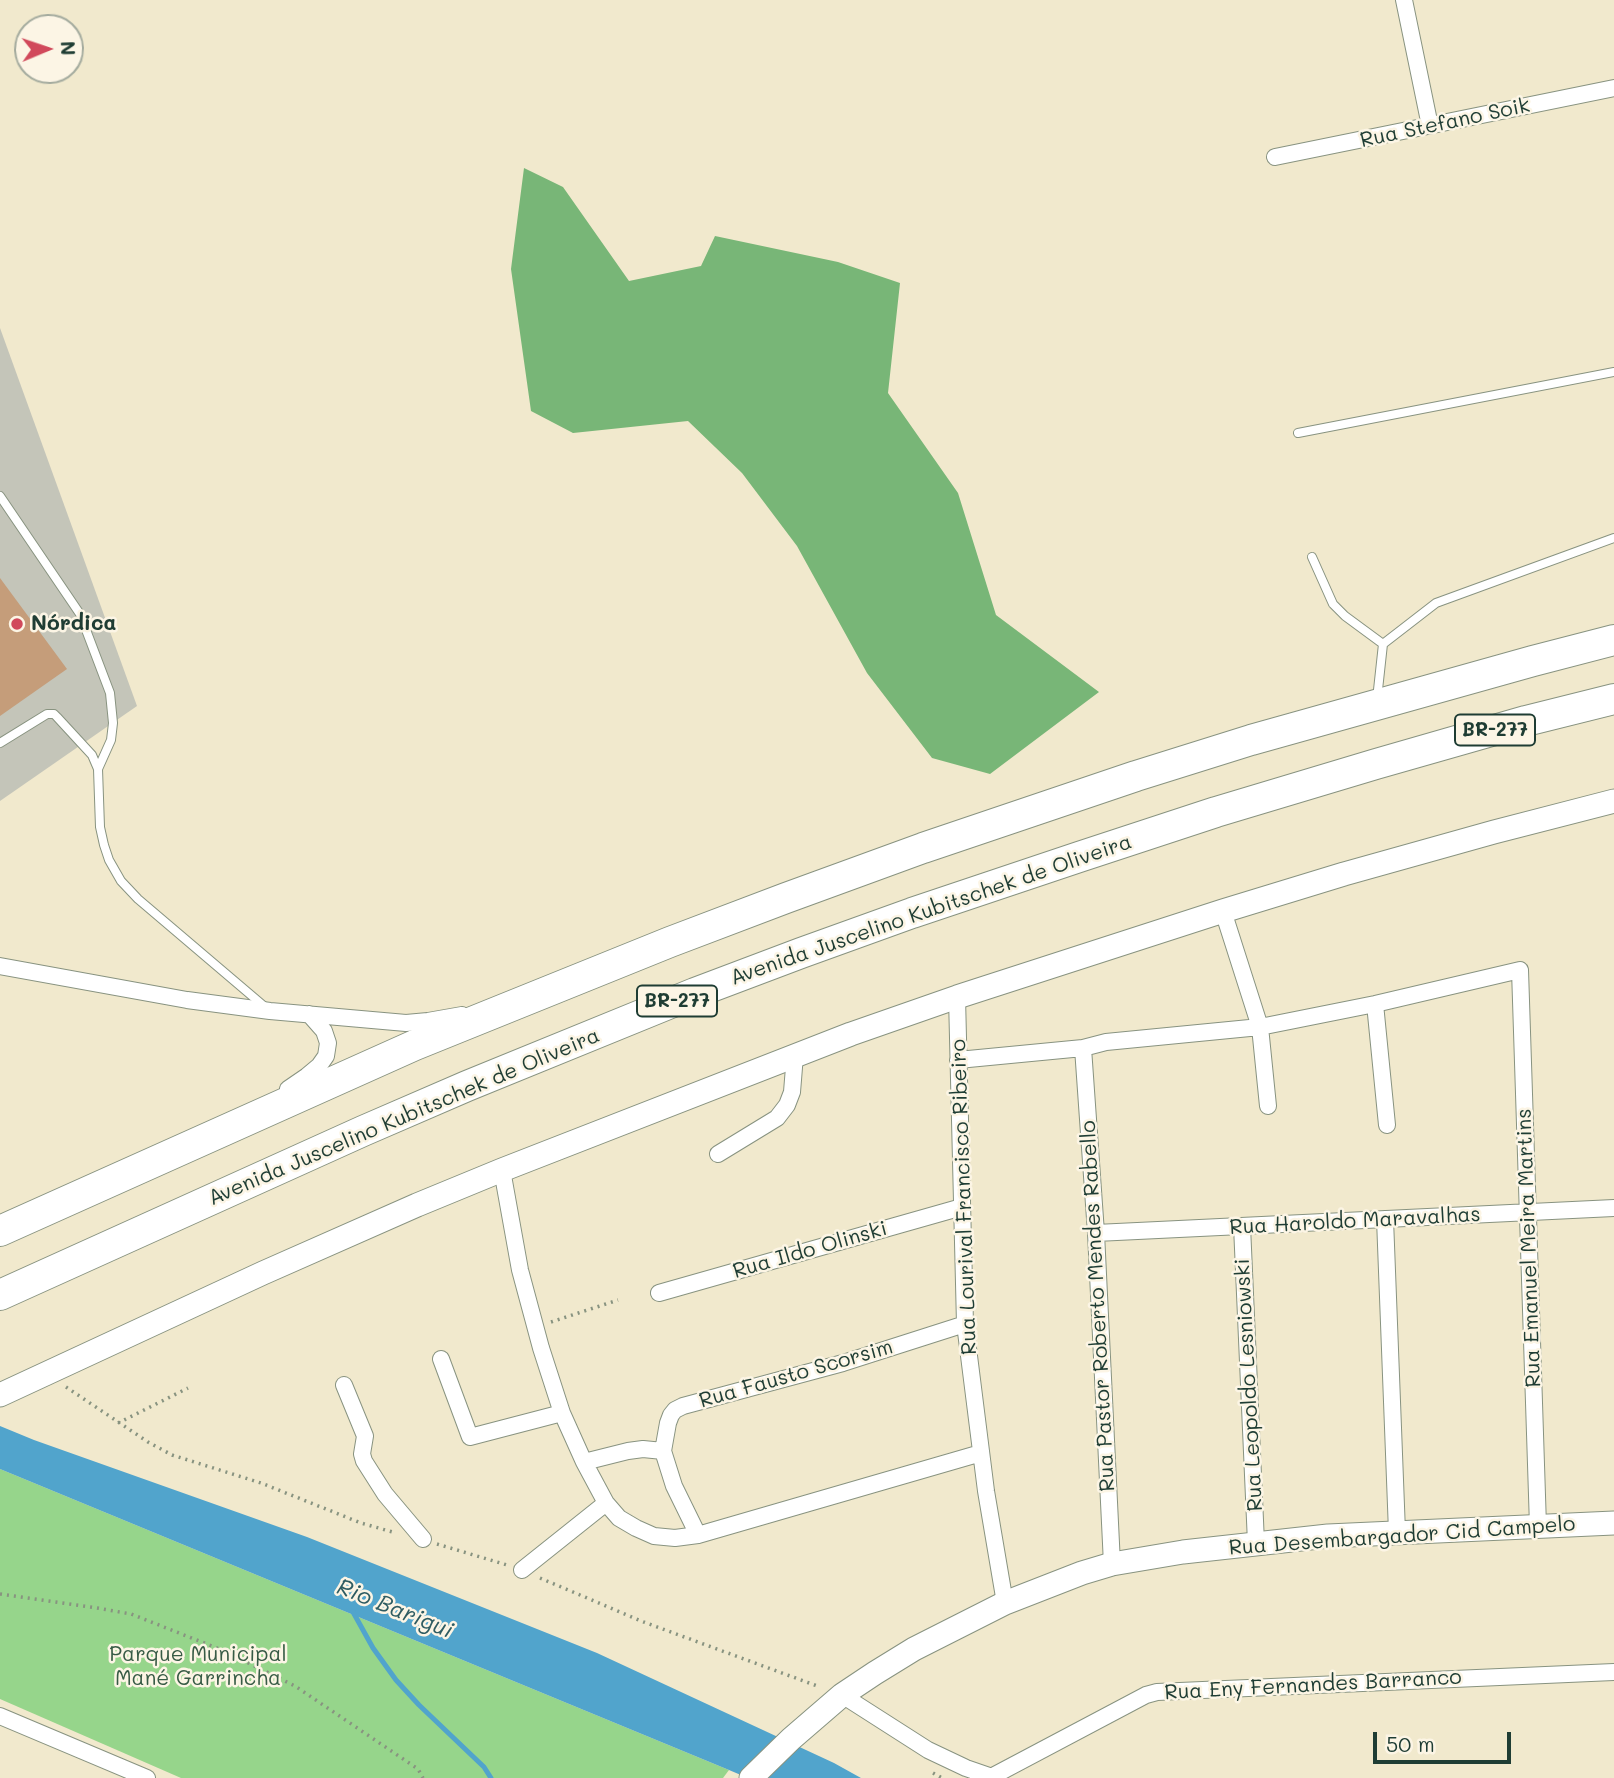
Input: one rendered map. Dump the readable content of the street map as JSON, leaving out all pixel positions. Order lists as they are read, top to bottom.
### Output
{
  "streets": {
    "highway": ["BR-277", "Avenida Juscelino Kubitschek de Oliveira"],
    "main road": ["Rua Desembargador Cid Campelo"],
    "street": [
      "Rua Stefano Soik",
      "Rua Lourival Francisco Ribeiro",
      "Rua Haroldo Maravalhas",
      "Rua Emanuel Meira Martins",
      "Rua Ildo Olinski",
      "Rua Pastor Roberto Mendes Rabello",
      "Rua Fausto Scorsim",
      "Rua Leopoldo Lesniowski",
      "Rua Eny Fernandes Barranco"
    ]
  },
  "crossings": [
    ["Rua Lourival Francisco Ribeiro", "Rua Ildo Olinski"],
    ["Rua Lourival Francisco Ribeiro", "Rua Fausto Scorsim"],
    ["Rua Lourival Francisco Ribeiro", "Rua Desembargador Cid Campelo"],
    ["Rua Haroldo Maravalhas", "Rua Emanuel Meira Martins"],
    ["Rua Haroldo Maravalhas", "Rua Pastor Roberto Mendes Rabello"],
    ["Rua Haroldo Maravalhas", "Rua Leopoldo Lesniowski"],
    ["Rua Emanuel Meira Martins", "Rua Desembargador Cid Campelo"],
    ["Rua Pastor Roberto Mendes Rabello", "Rua Desembargador Cid Campelo"],
    ["Rua Leopoldo Lesniowski", "Rua Desembargador Cid Campelo"]
  ],
  "water": ["Rio Barigui"],
  "parks": ["Parque Municipal Mané Garrincha"],
  "places": ["Nórdica"],
  "scale_bar": "50 m",
  "north": "right"
}
